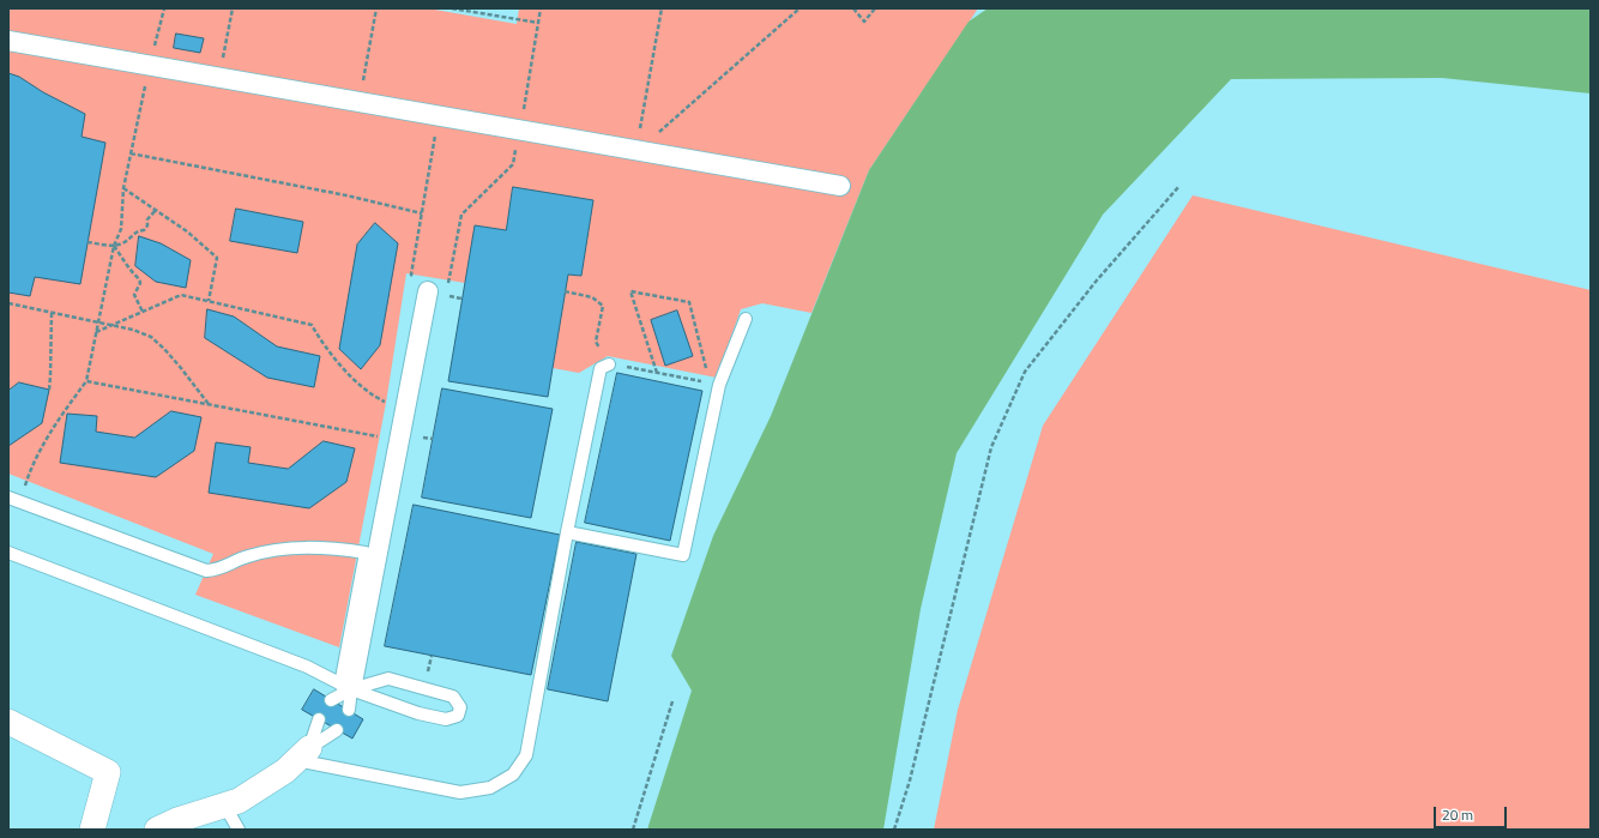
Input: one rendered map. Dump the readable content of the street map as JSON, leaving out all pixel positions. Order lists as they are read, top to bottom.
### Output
{
  "scale_bar": "20 m"
}
